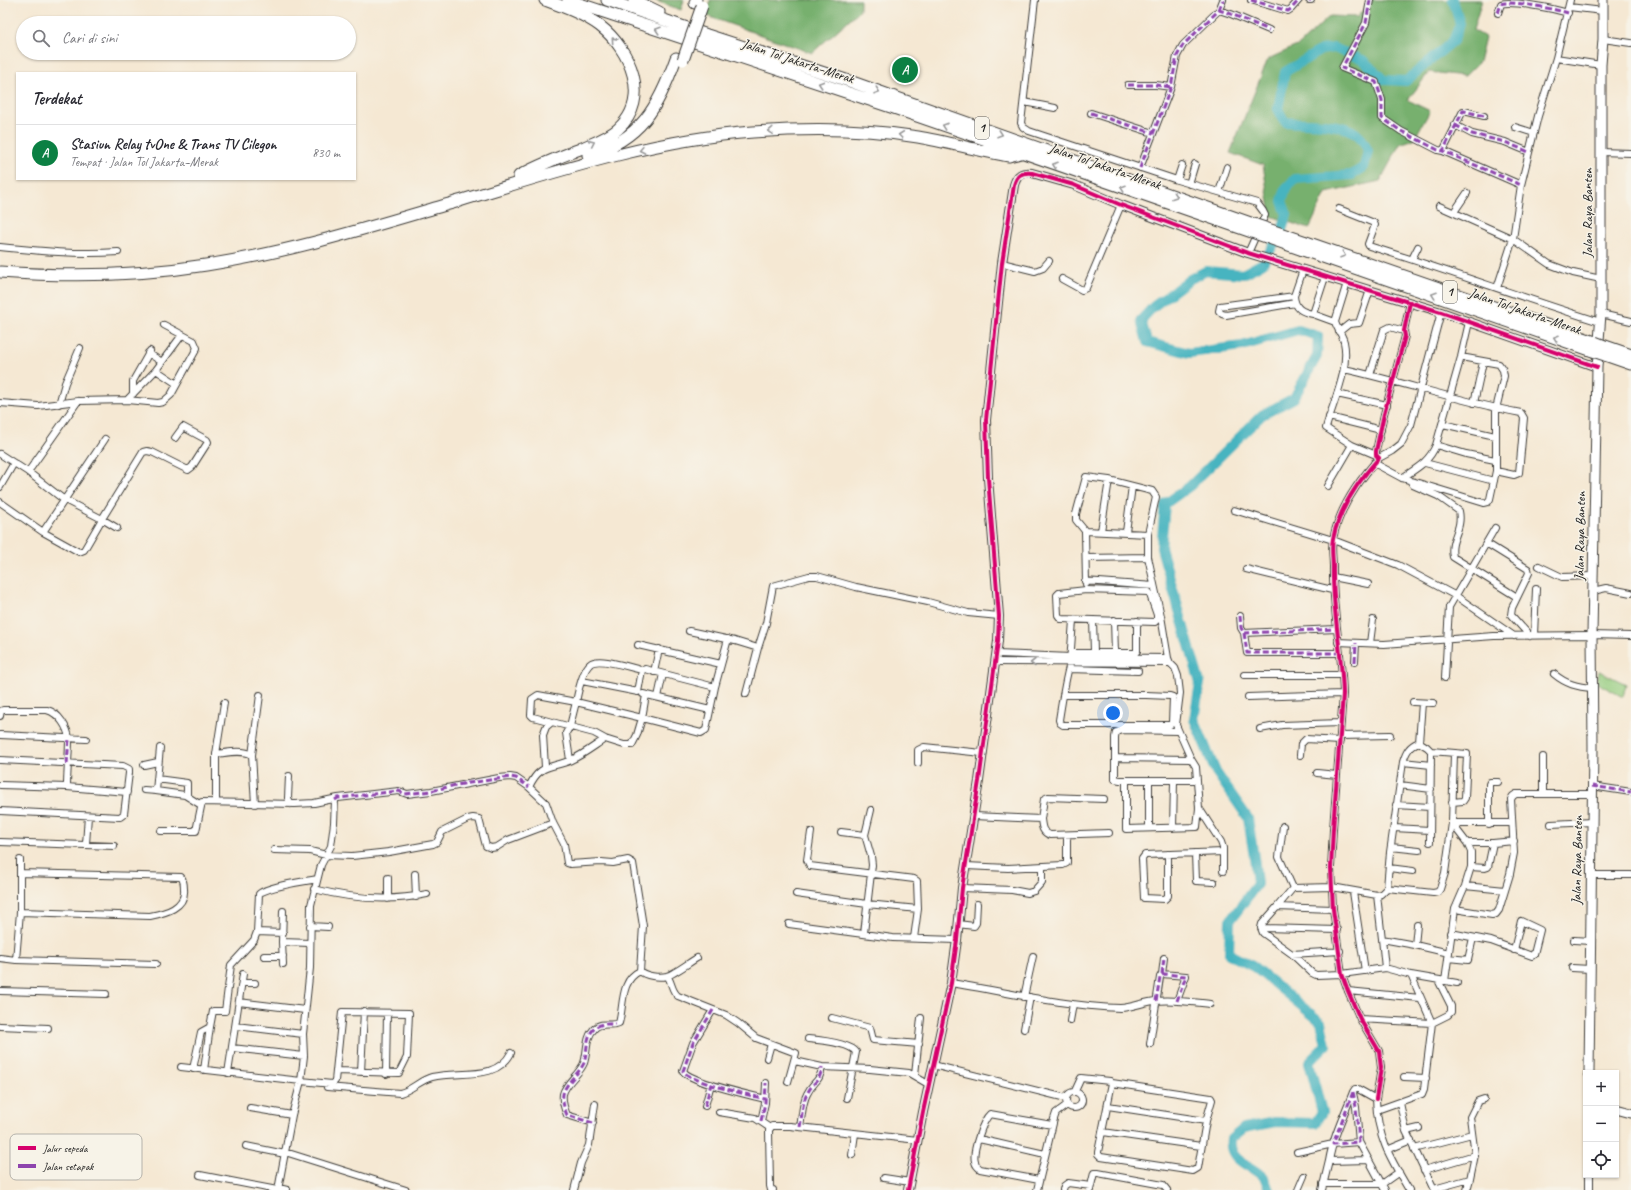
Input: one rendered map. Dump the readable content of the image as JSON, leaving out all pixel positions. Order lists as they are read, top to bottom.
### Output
{
  "streets": {
    "highway": ["Jalan Tol Jakarta–Merak", "1"],
    "main road": ["Jalan Raya Banten"]
  },
  "legend": ["Jalur sepeda", "Jalan setapak"],
  "page": {
    "search": "Cari di sini",
    "pins": "A",
    "heading": "Terdekat",
    "list": [
      {
        "mark": "A",
        "name": "Stasiun Relay tvOne & Trans TV Cilegon",
        "note": "Tempat · Jalan Tol Jakarta–Merak",
        "value": "830 m"
      }
    ],
    "map_buttons": ["+", "−"]
  }
}
